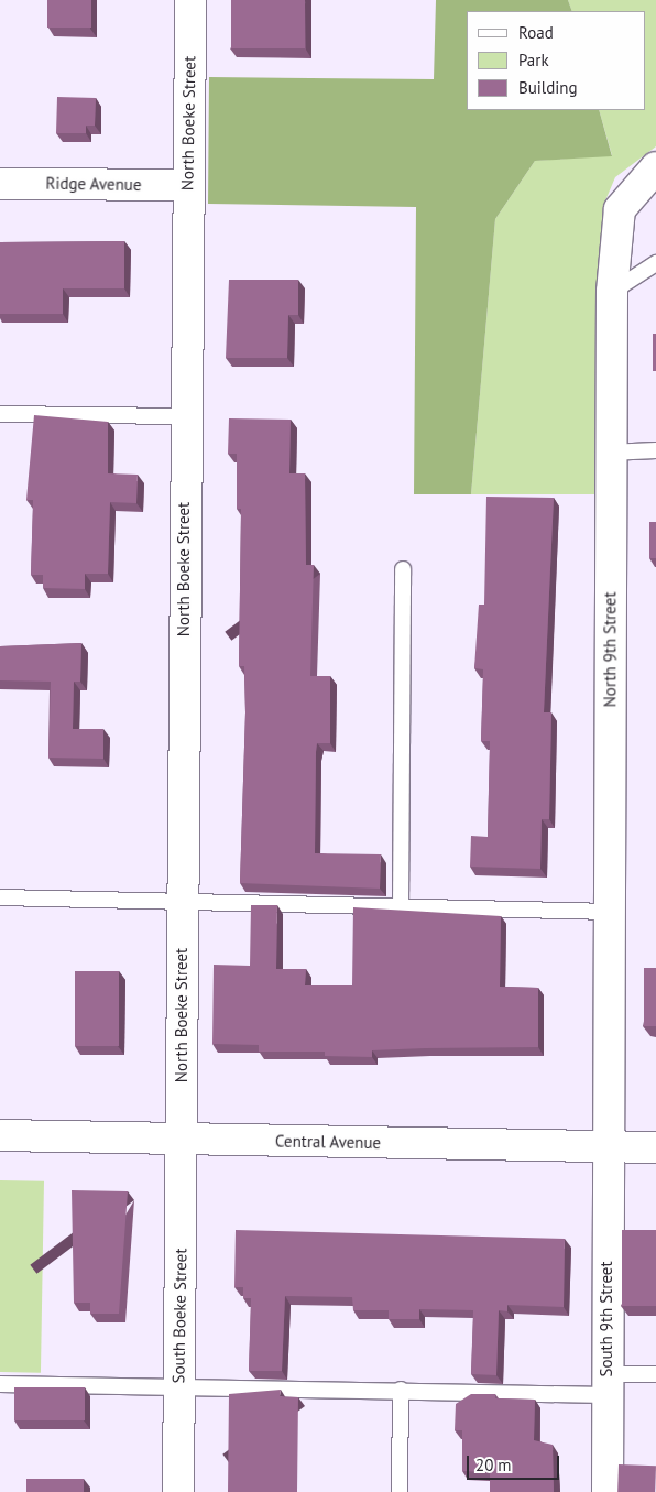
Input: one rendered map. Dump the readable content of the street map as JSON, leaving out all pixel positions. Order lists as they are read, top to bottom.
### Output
{
  "streets": {
    "street": [
      "North Boeke Street",
      "Ridge Avenue",
      "North 9th Street",
      "Central Avenue",
      "South Boeke Street",
      "South 9th Street"
    ]
  },
  "crossings": [
    ["North Boeke Street", "Ridge Avenue"],
    ["North Boeke Street", "Central Avenue"],
    ["North Boeke Street", "South Boeke Street"],
    ["North 9th Street", "Central Avenue"],
    ["North 9th Street", "South 9th Street"],
    ["Central Avenue", "South Boeke Street"],
    ["Central Avenue", "South 9th Street"]
  ],
  "legend": ["Road", "Park", "Building"],
  "scale_bar": "20 m"
}
